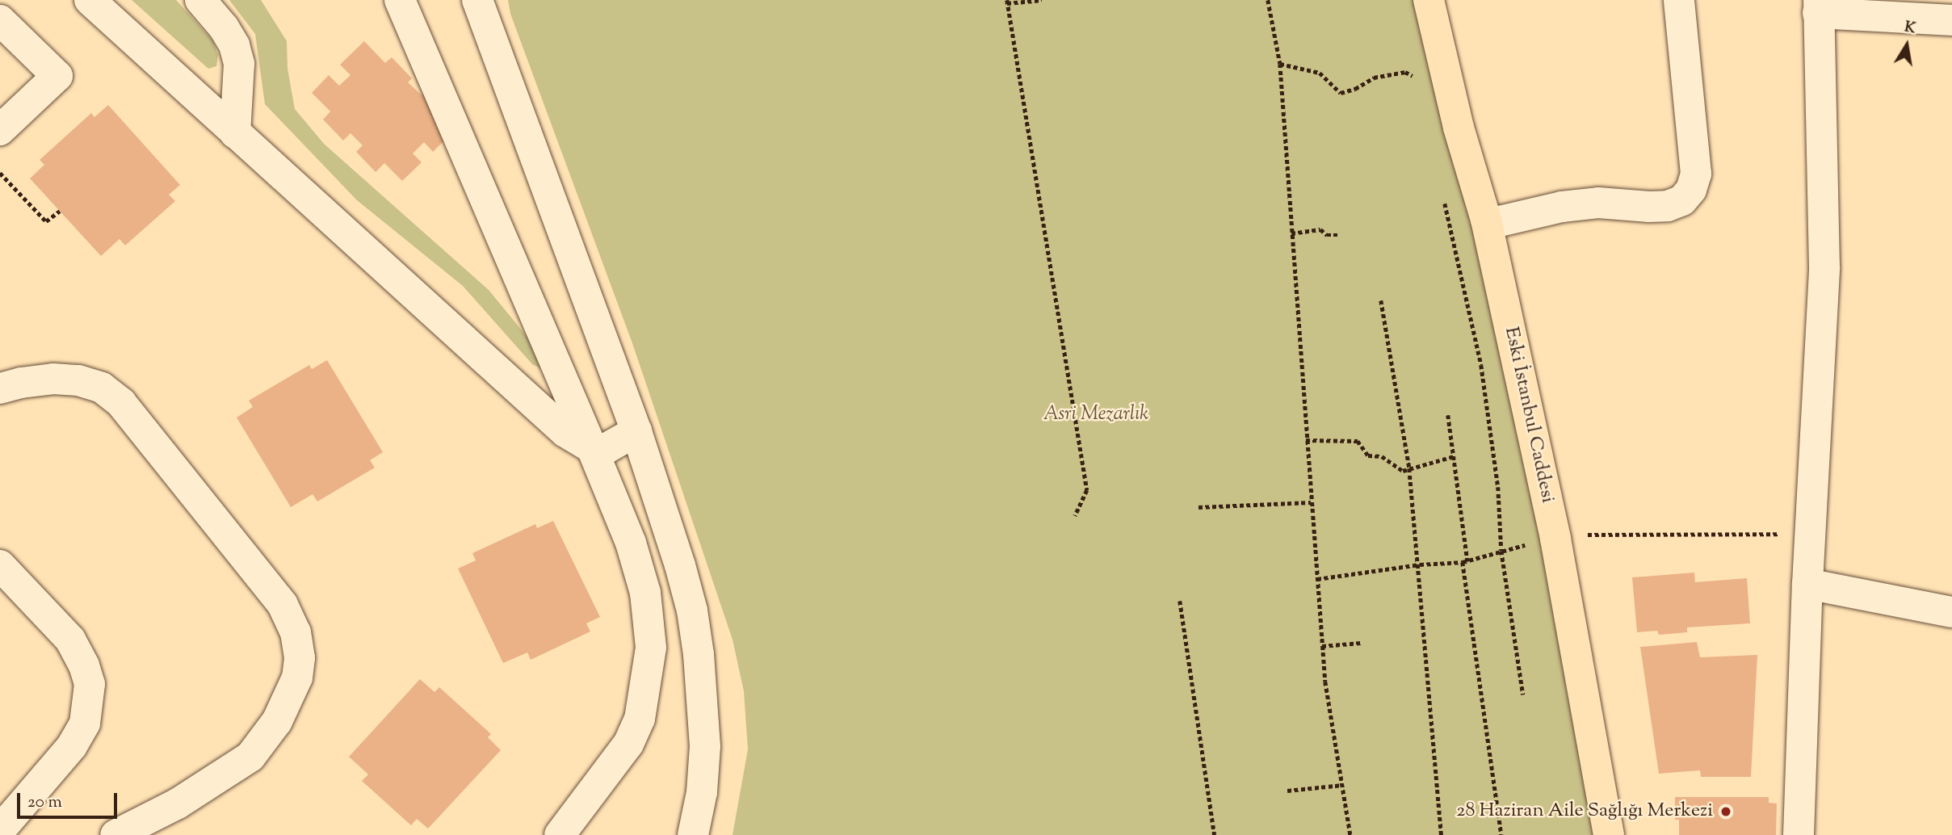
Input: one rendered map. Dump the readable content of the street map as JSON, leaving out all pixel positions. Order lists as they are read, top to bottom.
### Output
{
  "streets": {
    "main road": ["Eski İstanbul Caddesi"]
  },
  "parks": ["Asri Mezarlık"],
  "places": ["28 Haziran Aile Sağlığı Merkezi"],
  "scale_bar": "20 m",
  "north": "top"
}
